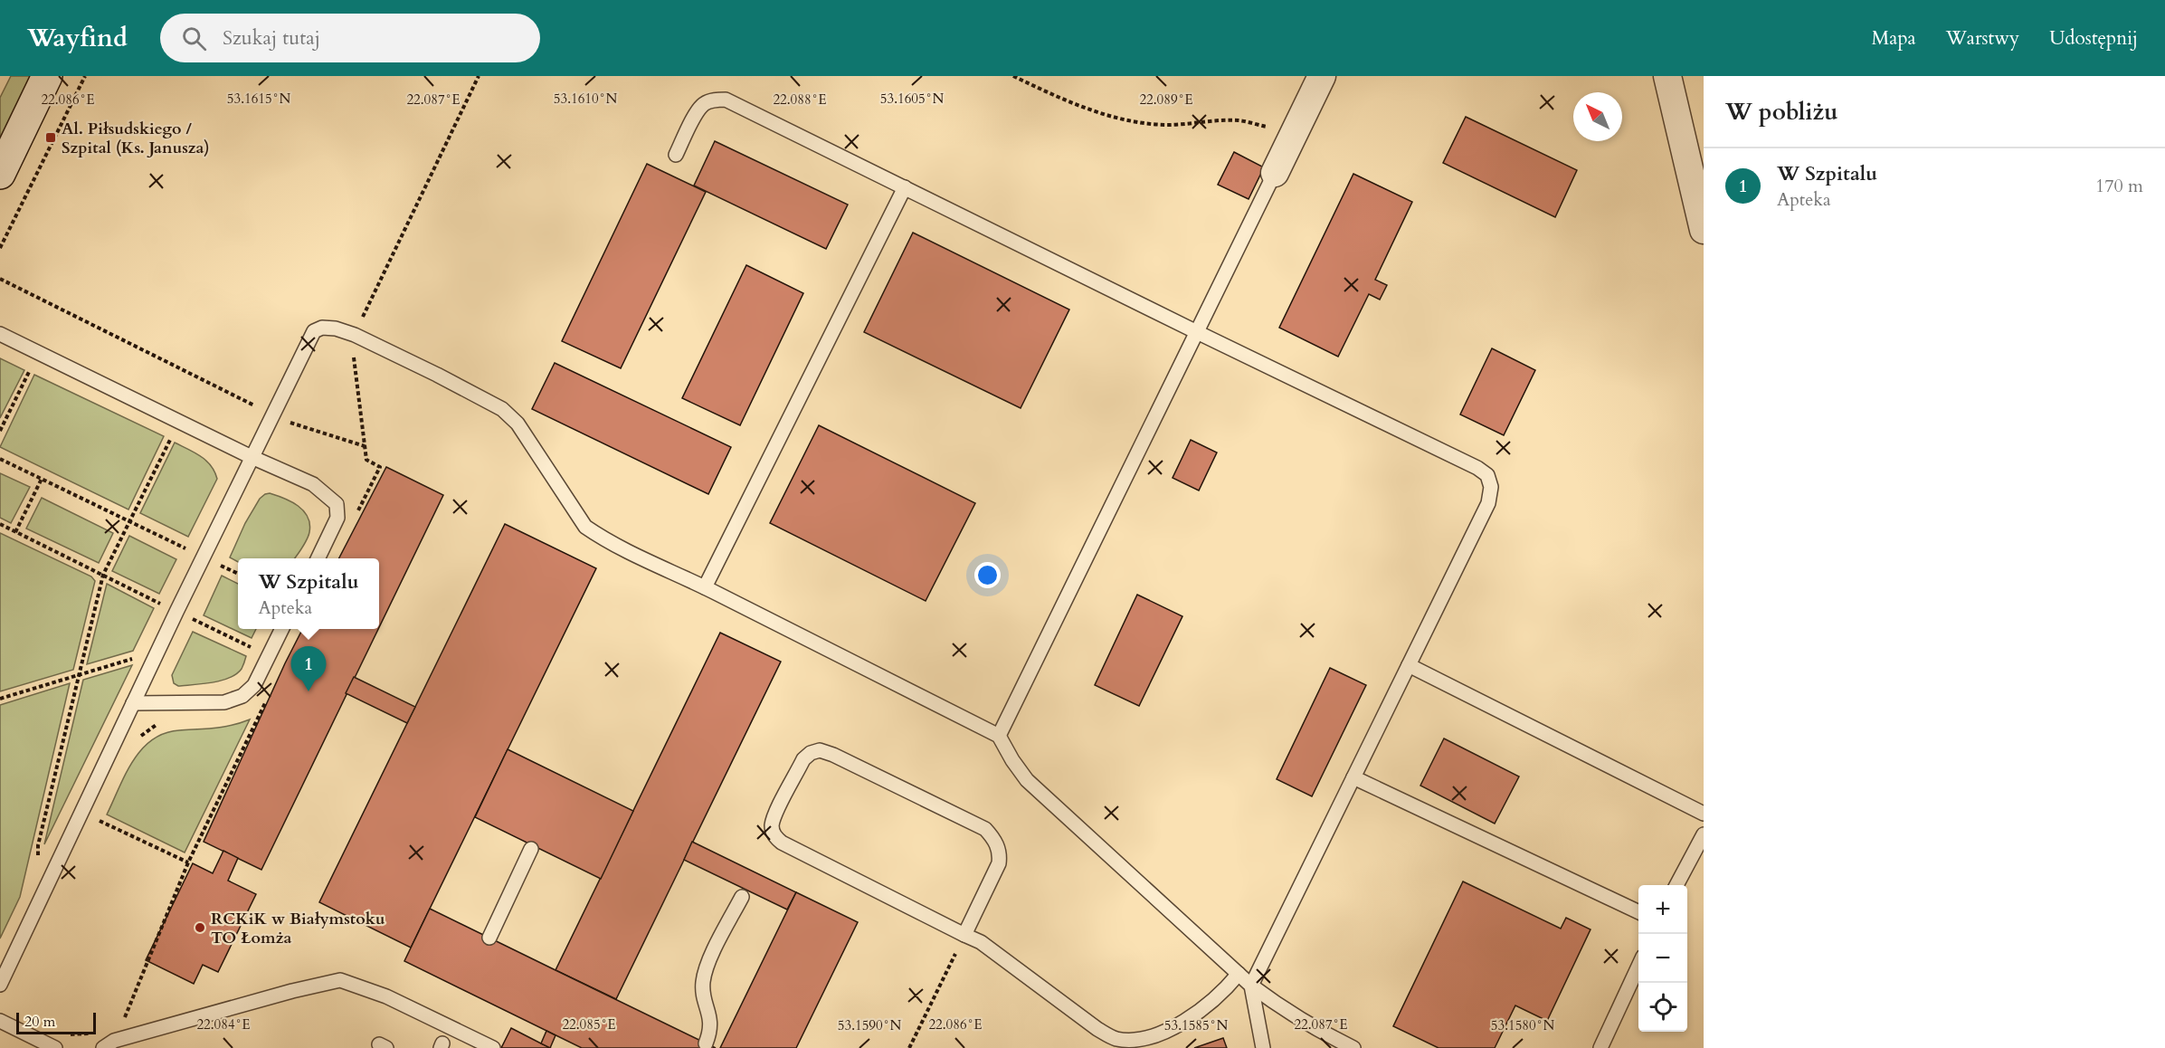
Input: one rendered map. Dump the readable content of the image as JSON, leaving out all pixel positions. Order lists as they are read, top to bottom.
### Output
{
  "places": {
    "transit": ["Al. Piłsudskiego / Szpital (Ks. Janusza)"],
    "other": ["RCKiK w Białymstoku TO Łomża"]
  },
  "scale_bar": "20 m",
  "north": "top left",
  "page": {
    "header": "Wayfind",
    "search": "Szukaj tutaj",
    "nav": ["Mapa", "Warstwy", "Udostępnij"],
    "heading": "W pobliżu",
    "list": [
      {
        "mark": "1",
        "name": "W Szpitalu",
        "note": "Apteka",
        "value": "170 m"
      }
    ],
    "popup": ["W Szpitalu", "Apteka"],
    "pins": "1",
    "map_buttons": ["+", "−"],
    "scale": "20 m"
  },
  "coordinates": [
    "53.1615°N",
    "53.1610°N",
    "53.1605°N",
    "22.089°E",
    "22.086°E",
    "22.087°E",
    "22.088°E",
    "22.084°E",
    "22.085°E",
    "53.1590°N",
    "53.1585°N",
    "53.1580°N"
  ]
}
